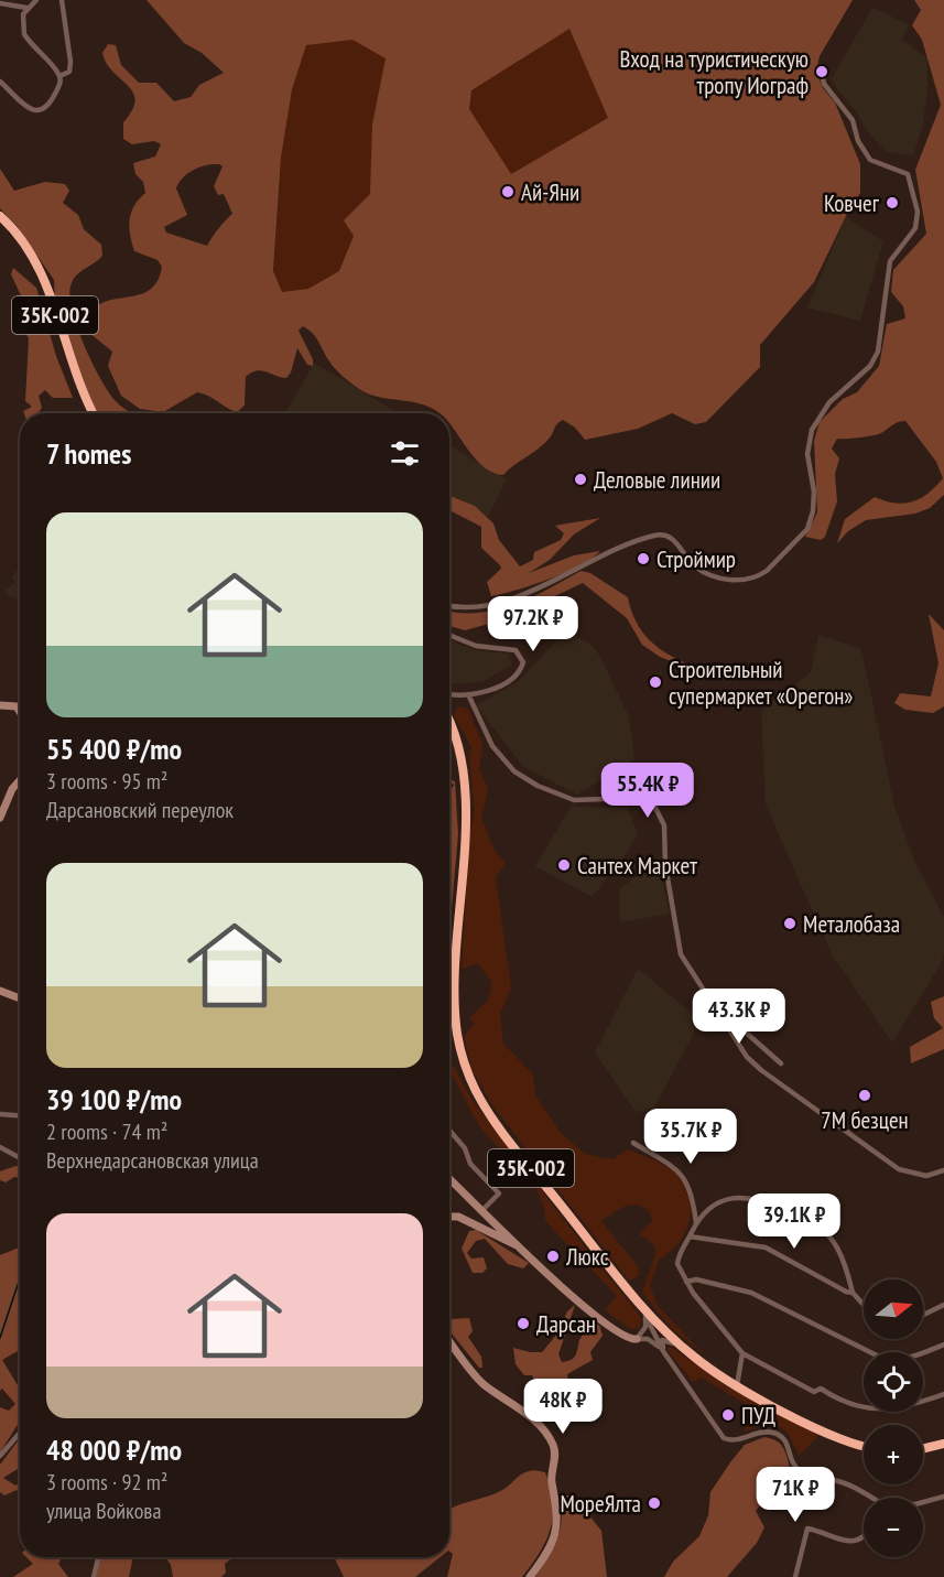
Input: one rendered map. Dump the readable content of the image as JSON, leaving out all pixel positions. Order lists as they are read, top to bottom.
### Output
{
  "streets": {
    "highway": ["35К-002"]
  },
  "places": [
    "Вход на туристическую тропу Иограф",
    "Ай-Яни",
    "Ковчег",
    "Деловые линии",
    "Строймир",
    "Строительный супермаркет «Орегон»",
    "Сантех Маркет",
    "Металобаза",
    "7М безцен",
    "Люкс",
    "Дарсан",
    "ПУД",
    "МореЯлта"
  ],
  "north": "right",
  "page": {
    "heading": "7 homes",
    "list": [
      {
        "name": "55 400 ₽/mo",
        "note": "3 rooms · 95 m² · Дарсановский переулок"
      },
      {
        "name": "39 100 ₽/mo",
        "note": "2 rooms · 74 m² · Верхнедарсановская улица"
      },
      {
        "name": "48 000 ₽/mo",
        "note": "3 rooms · 92 m² · улица Войкова"
      }
    ],
    "price": [
      "97.2K ₽",
      "55.4K ₽",
      "43.3K ₽",
      "35.7K ₽",
      "39.1K ₽",
      "48K ₽",
      "71K ₽"
    ],
    "map_buttons": ["+", "−"]
  }
}
